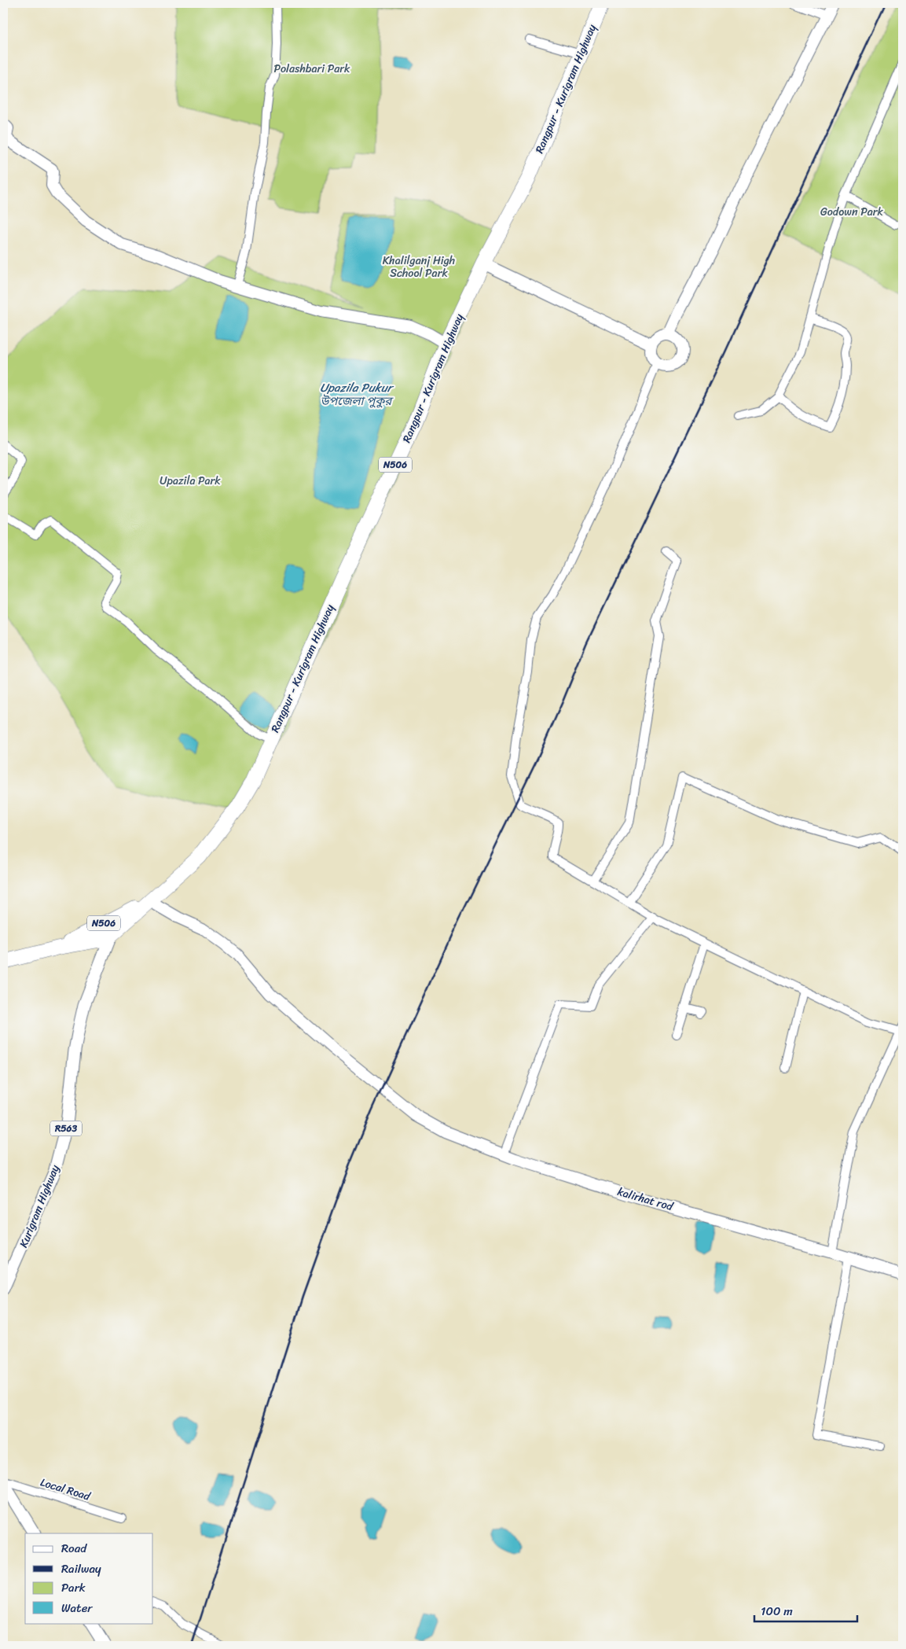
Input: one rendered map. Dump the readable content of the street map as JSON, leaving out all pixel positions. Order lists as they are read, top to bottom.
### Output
{
  "streets": {
    "highway": ["Rangpur - Kurigram Highway", "N506"],
    "main road": ["R563", "Kurigram Highway"],
    "street": ["kalirhat rod", "Local Road"]
  },
  "crossings": [
    ["Rangpur - Kurigram Highway", "N506"],
    ["Rangpur - Kurigram Highway", "kalirhat rod"],
    ["N506", "kalirhat rod"],
    ["N506", "Kurigram Highway"]
  ],
  "water": ["Upazila Pukur উপজেলা পুকুর"],
  "parks": [
    "Polashbari Park",
    "Godown Park",
    "Khalilganj High School Park",
    "Upazila Park"
  ],
  "legend": [
    "Road",
    "Railway",
    "Park",
    "Water"
  ],
  "scale_bar": "100 m"
}
